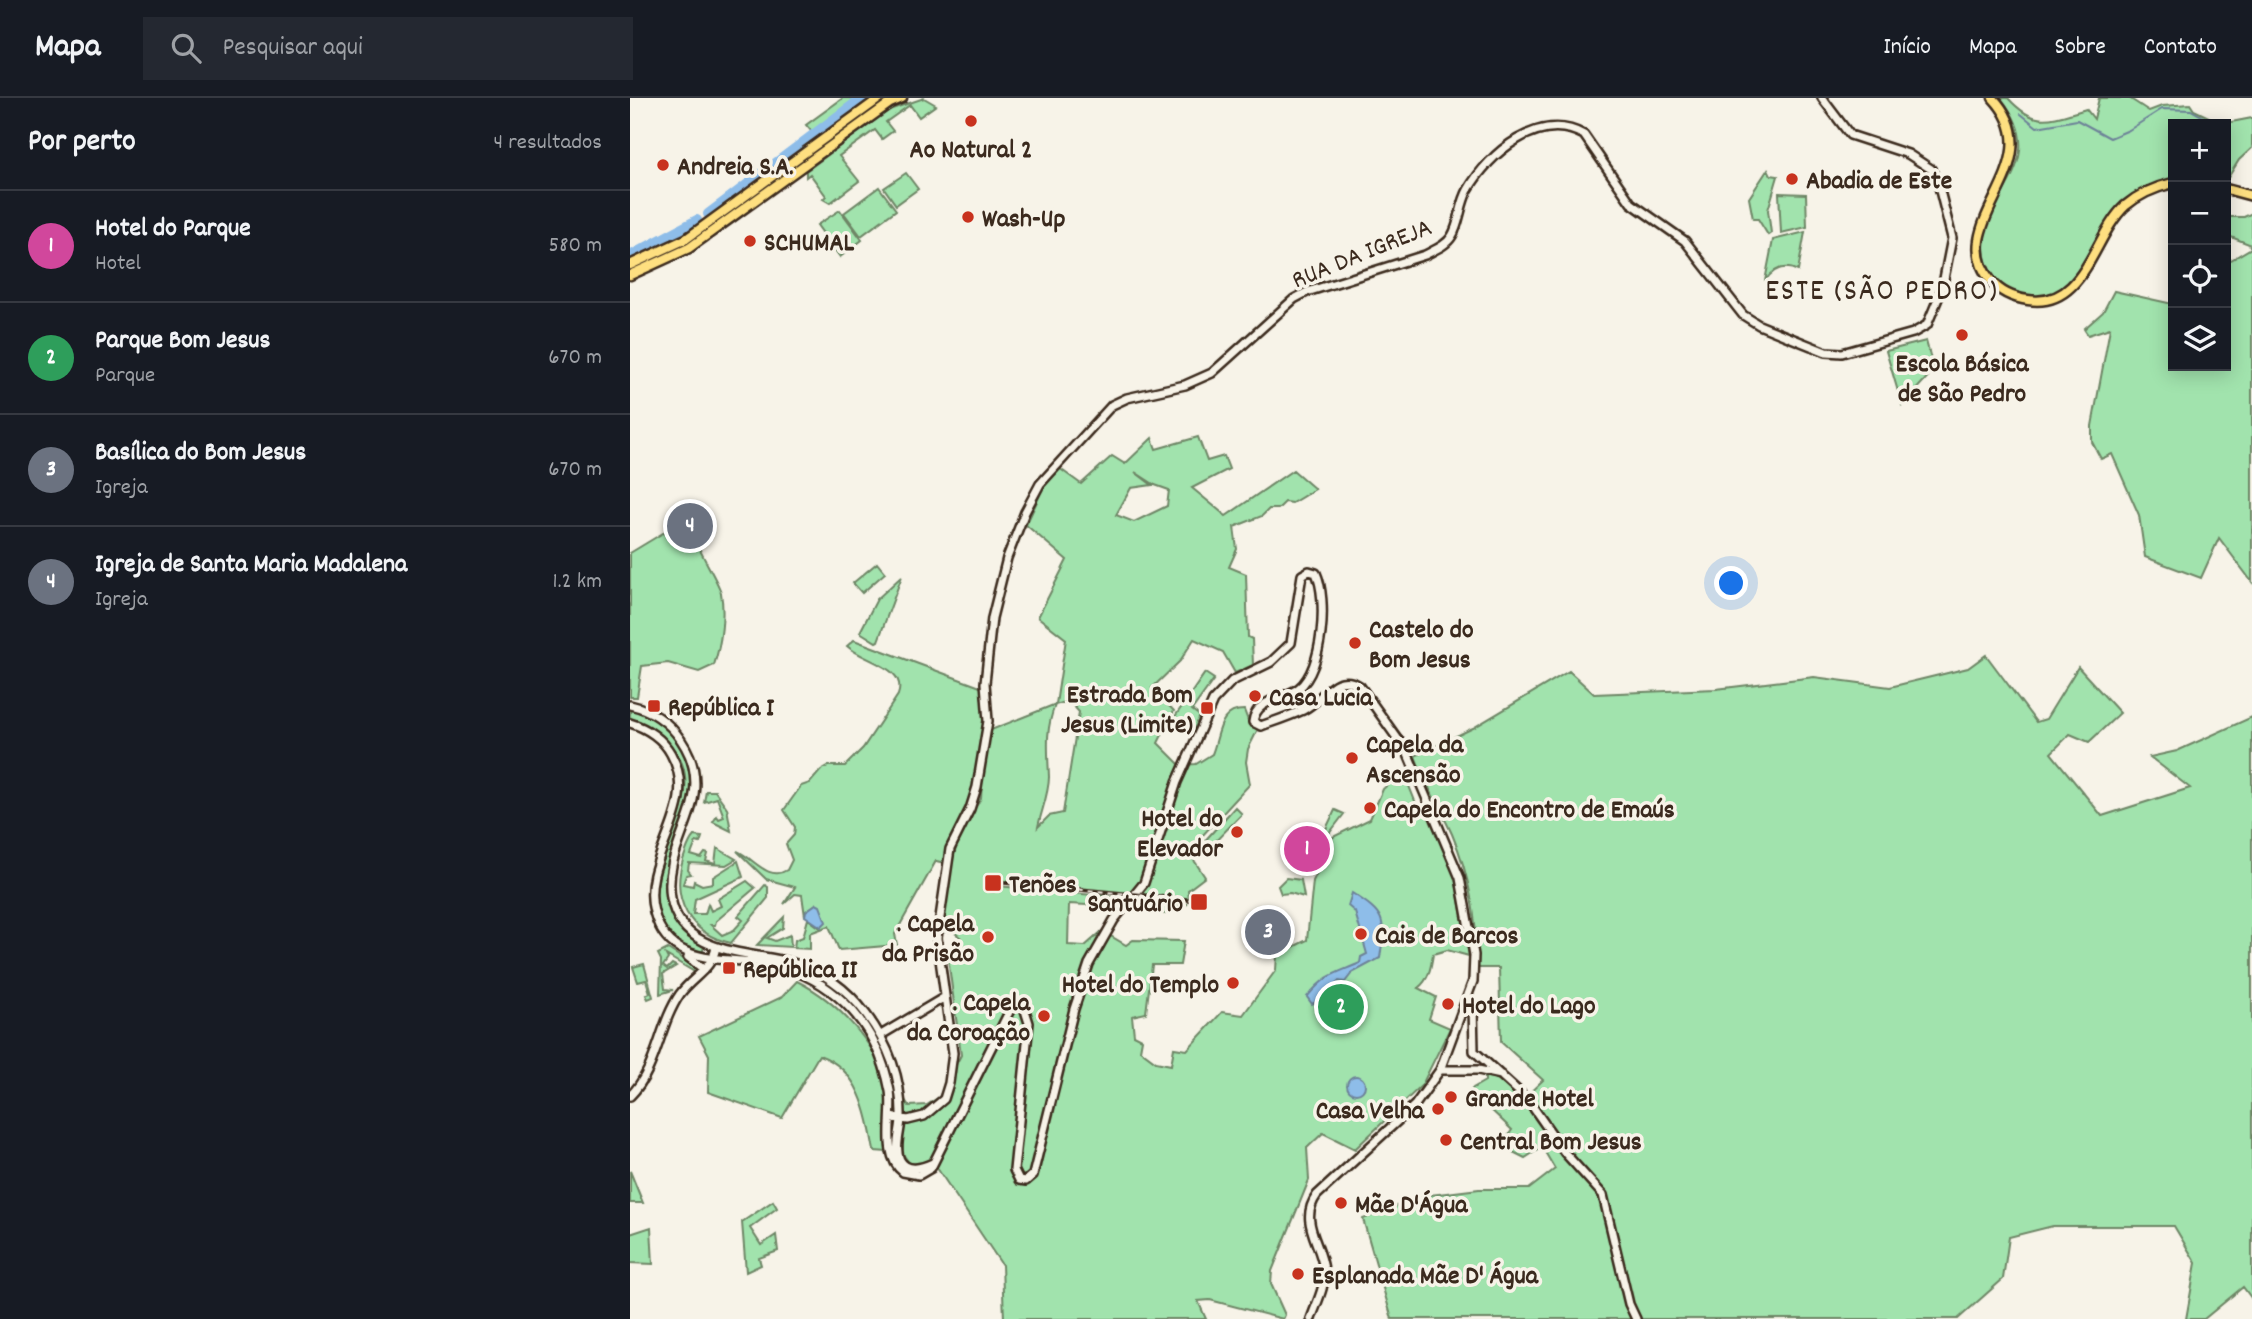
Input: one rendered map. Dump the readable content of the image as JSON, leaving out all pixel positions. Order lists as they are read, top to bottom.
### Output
{
  "streets": {
    "main road": ["RUA DA IGREJA"]
  },
  "districts": ["ESTE (SÃO PEDRO)"],
  "places": {
    "other": [
      "Ao Natural 2",
      "Andreia S.A.",
      "Abadia de Este",
      "Wash-Up",
      "SCHUMAL",
      "Escola Básica de São Pedro",
      "Castelo do Bom Jesus",
      "Casa Lucia",
      "Capela da Ascensão",
      "Capela do Encontro de Emaús",
      "Hotel do Elevador",
      "Cais de Barcos",
      ". Capela da Prisão",
      "Hotel do Templo",
      "Hotel do Lago",
      ". Capela da Coroação",
      "Grande Hotel",
      "Casa Velha",
      "Central Bom Jesus",
      "Mãe D'Água",
      "Esplanada Mãe D' Água"
    ],
    "transit": [
      "República I",
      "Estrada Bom Jesus (Limite)",
      "Tenões",
      "Santuário",
      "República II"
    ]
  },
  "page": {
    "header": "Mapa",
    "search": "Pesquisar aqui",
    "nav": [
      "Início",
      "Mapa",
      "Sobre",
      "Contato"
    ],
    "heading": ["Por perto", "4 resultados"],
    "map_buttons": ["+", "−"],
    "list": [
      {
        "mark": "1",
        "name": "Hotel do Parque",
        "note": "Hotel",
        "value": "580 m"
      },
      {
        "mark": "2",
        "name": "Parque Bom Jesus",
        "note": "Parque",
        "value": "670 m"
      },
      {
        "mark": "3",
        "name": "Basílica do Bom Jesus",
        "note": "Igreja",
        "value": "670 m"
      },
      {
        "mark": "4",
        "name": "Igreja de Santa Maria Madalena",
        "note": "Igreja",
        "value": "1.2 km"
      }
    ],
    "pins": [
      "4",
      "1",
      "3",
      "2"
    ]
  }
}
